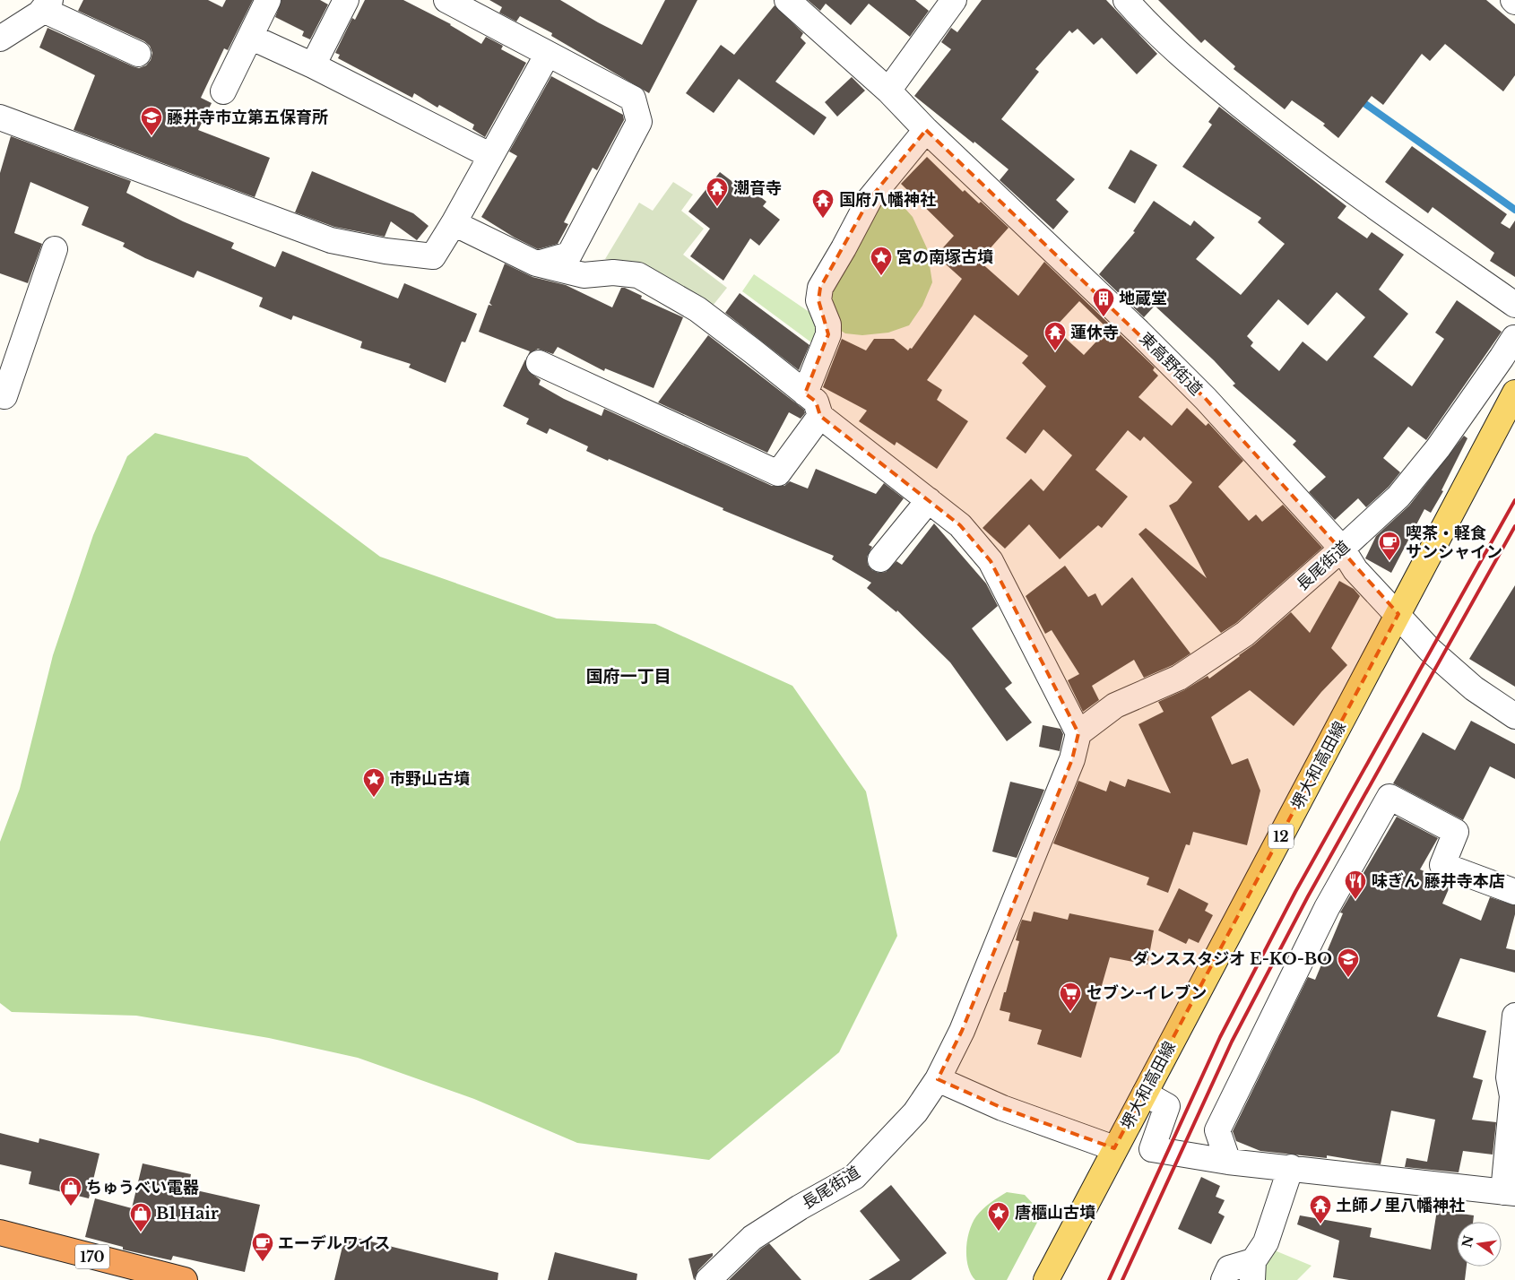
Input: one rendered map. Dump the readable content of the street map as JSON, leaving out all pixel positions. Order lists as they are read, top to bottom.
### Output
{
  "streets": {
    "highway": ["170"],
    "main road": ["堺大和高田線", "12"],
    "street": ["東高野街道", "長尾街道"]
  },
  "crossings": [
    ["東高野街道", "長尾街道"],
    ["東高野街道", "堺大和高田線"]
  ],
  "districts": ["国府一丁目"],
  "places": {
    "school or university": ["藤井寺市立第五保育所", "ダンススタジオ E-KO-BO"],
    "temple": [
      "潮音寺",
      "国府八幡神社",
      "蓮休寺",
      "土師ノ里八幡神社"
    ],
    "place": ["宮の南塚古墳", "市野山古墳", "唐櫃山古墳"],
    "building": ["地蔵堂"],
    "cafe": ["喫茶・軽食 サンシャイン", "エーデルワイス"],
    "restaurant": ["味ぎん 藤井寺本店"],
    "supermarket": ["セブン-イレブン"],
    "shop": ["ちゅうべい電器", "B1 Hair"]
  },
  "north": "left"
}
